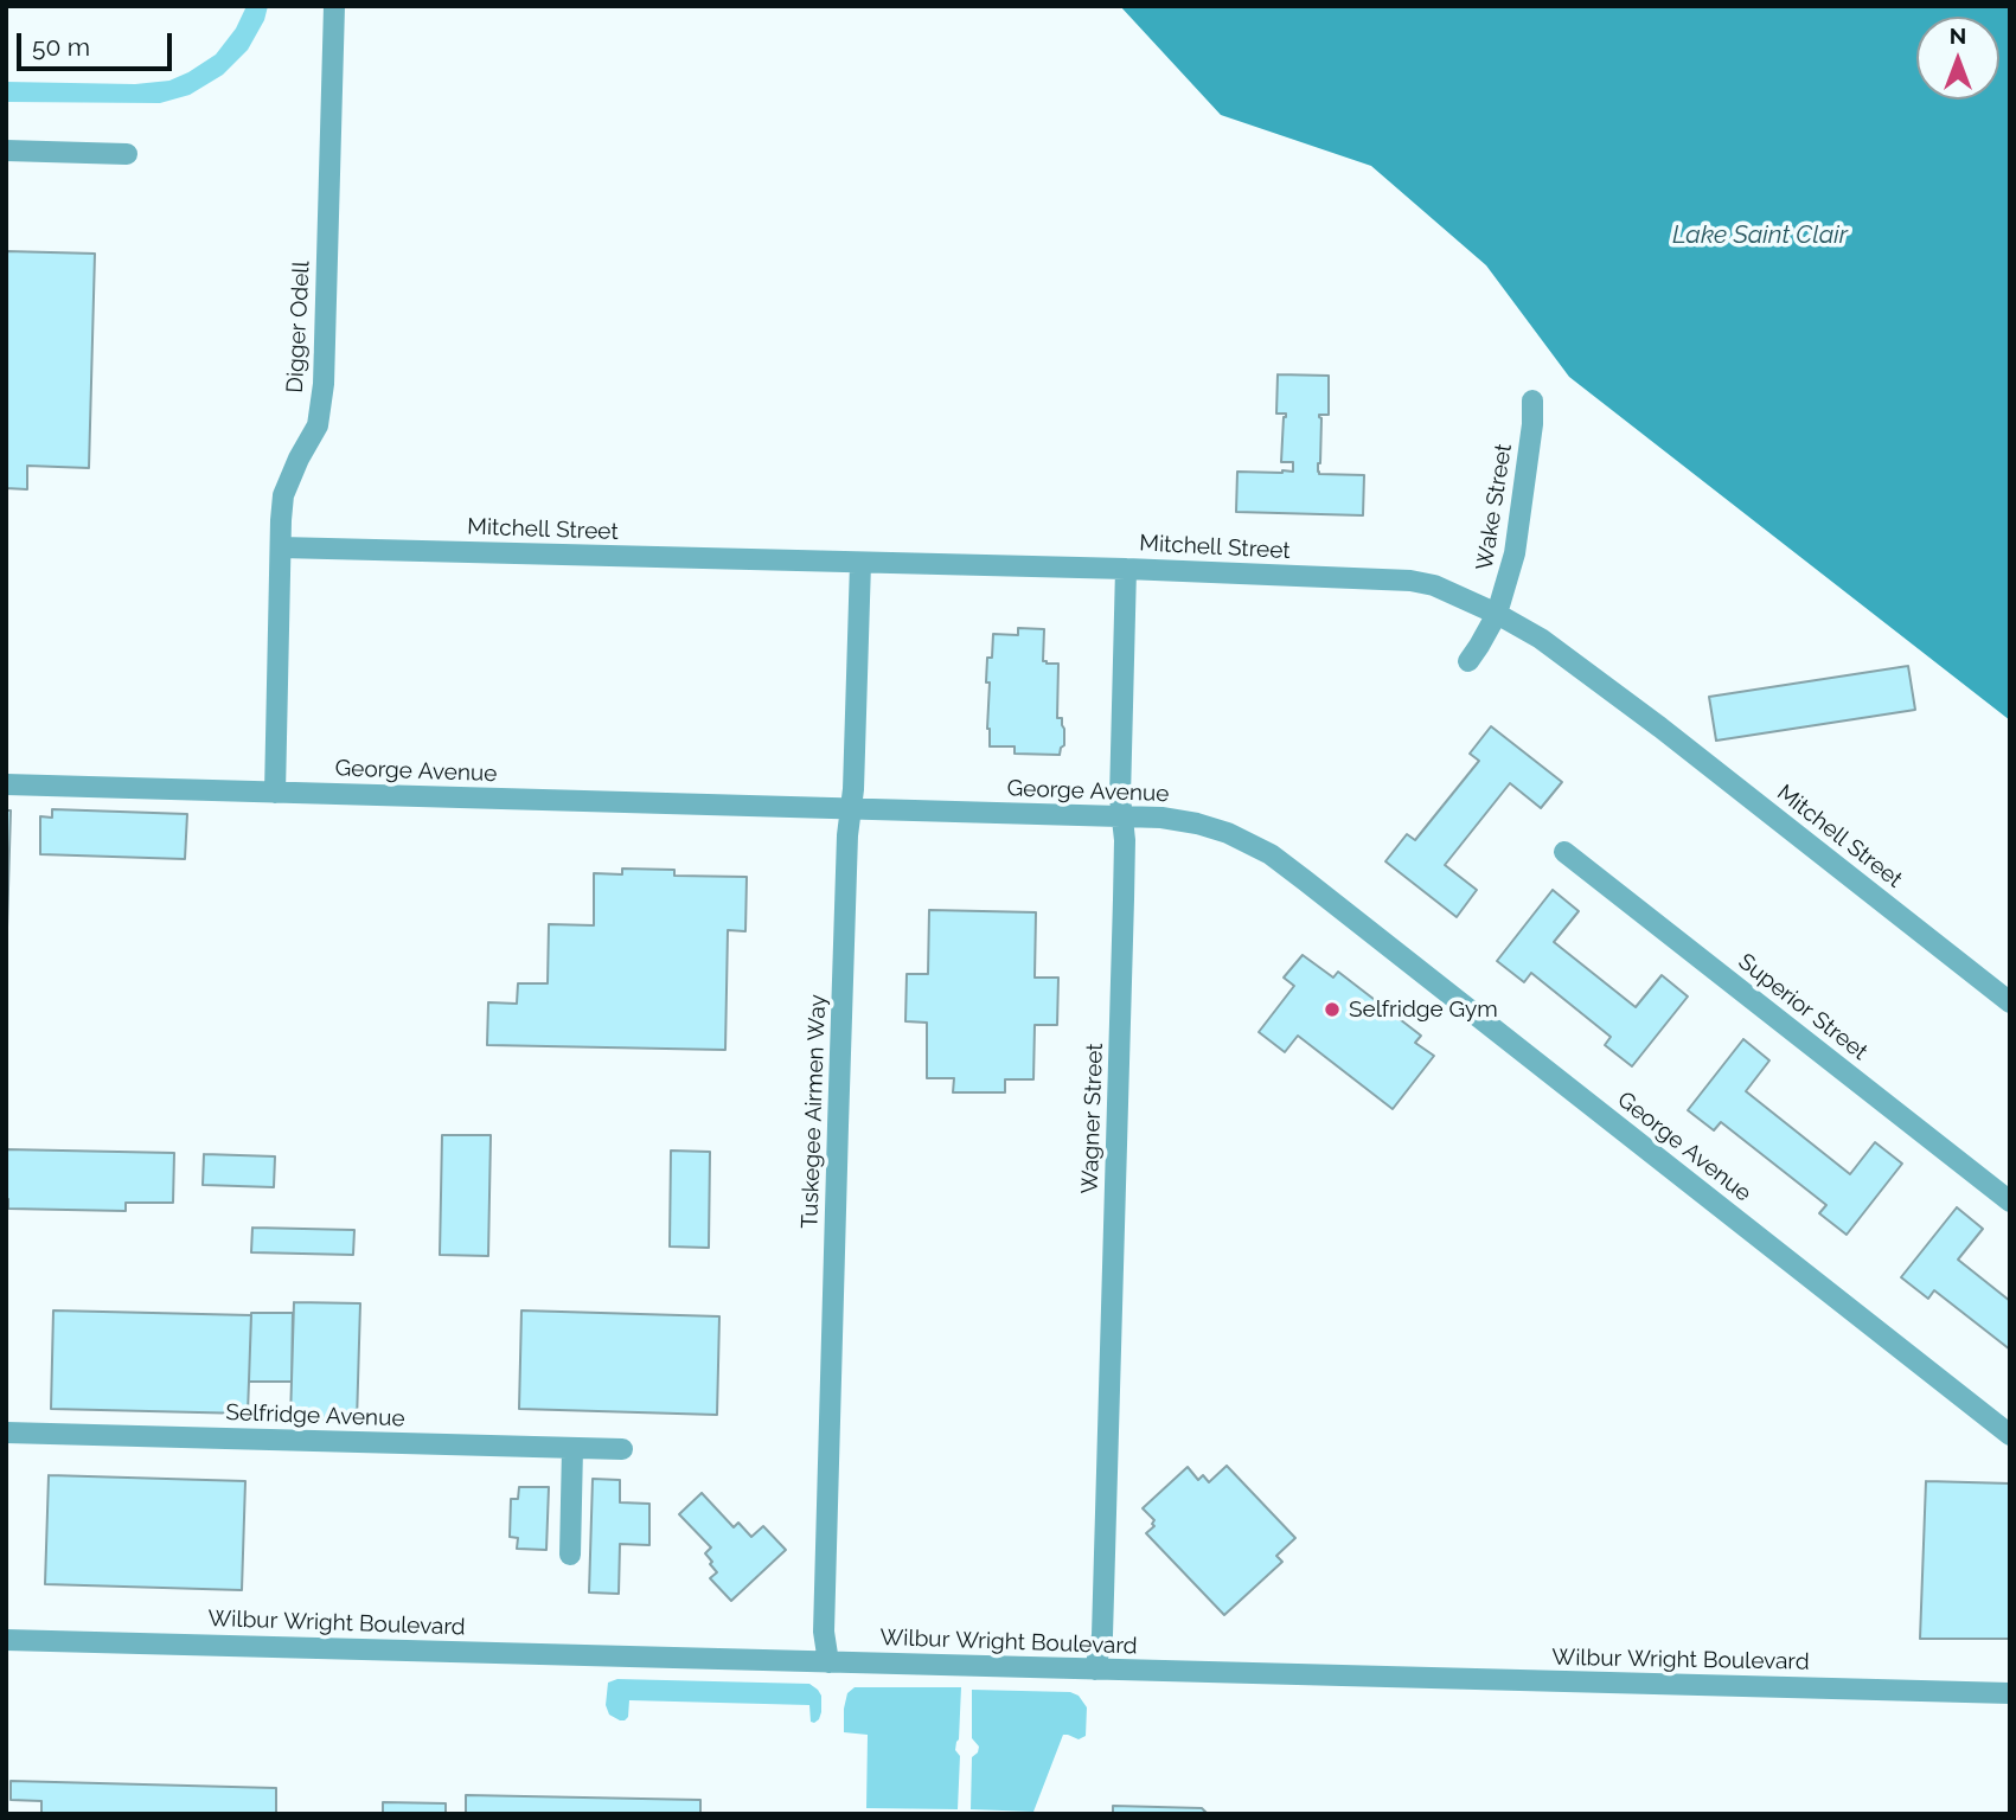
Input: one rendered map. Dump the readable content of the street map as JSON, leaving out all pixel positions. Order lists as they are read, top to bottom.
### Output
{
  "streets": {
    "street": [
      "Digger Odell",
      "Wake Street",
      "Mitchell Street",
      "George Avenue",
      "Superior Street",
      "Tuskegee Airmen Way",
      "Wagner Street",
      "Selfridge Avenue",
      "Wilbur Wright Boulevard"
    ]
  },
  "crossings": [
    ["Digger Odell", "Mitchell Street"],
    ["Digger Odell", "George Avenue"],
    ["Wake Street", "Mitchell Street"],
    ["Mitchell Street", "Tuskegee Airmen Way"],
    ["Mitchell Street", "Wagner Street"],
    ["George Avenue", "Tuskegee Airmen Way"],
    ["George Avenue", "Wagner Street"],
    ["Tuskegee Airmen Way", "Wilbur Wright Boulevard"],
    ["Wagner Street", "Wilbur Wright Boulevard"]
  ],
  "water": ["Lake Saint Clair"],
  "places": ["Selfridge Gym"],
  "scale_bar": "50 m",
  "north": "top"
}
